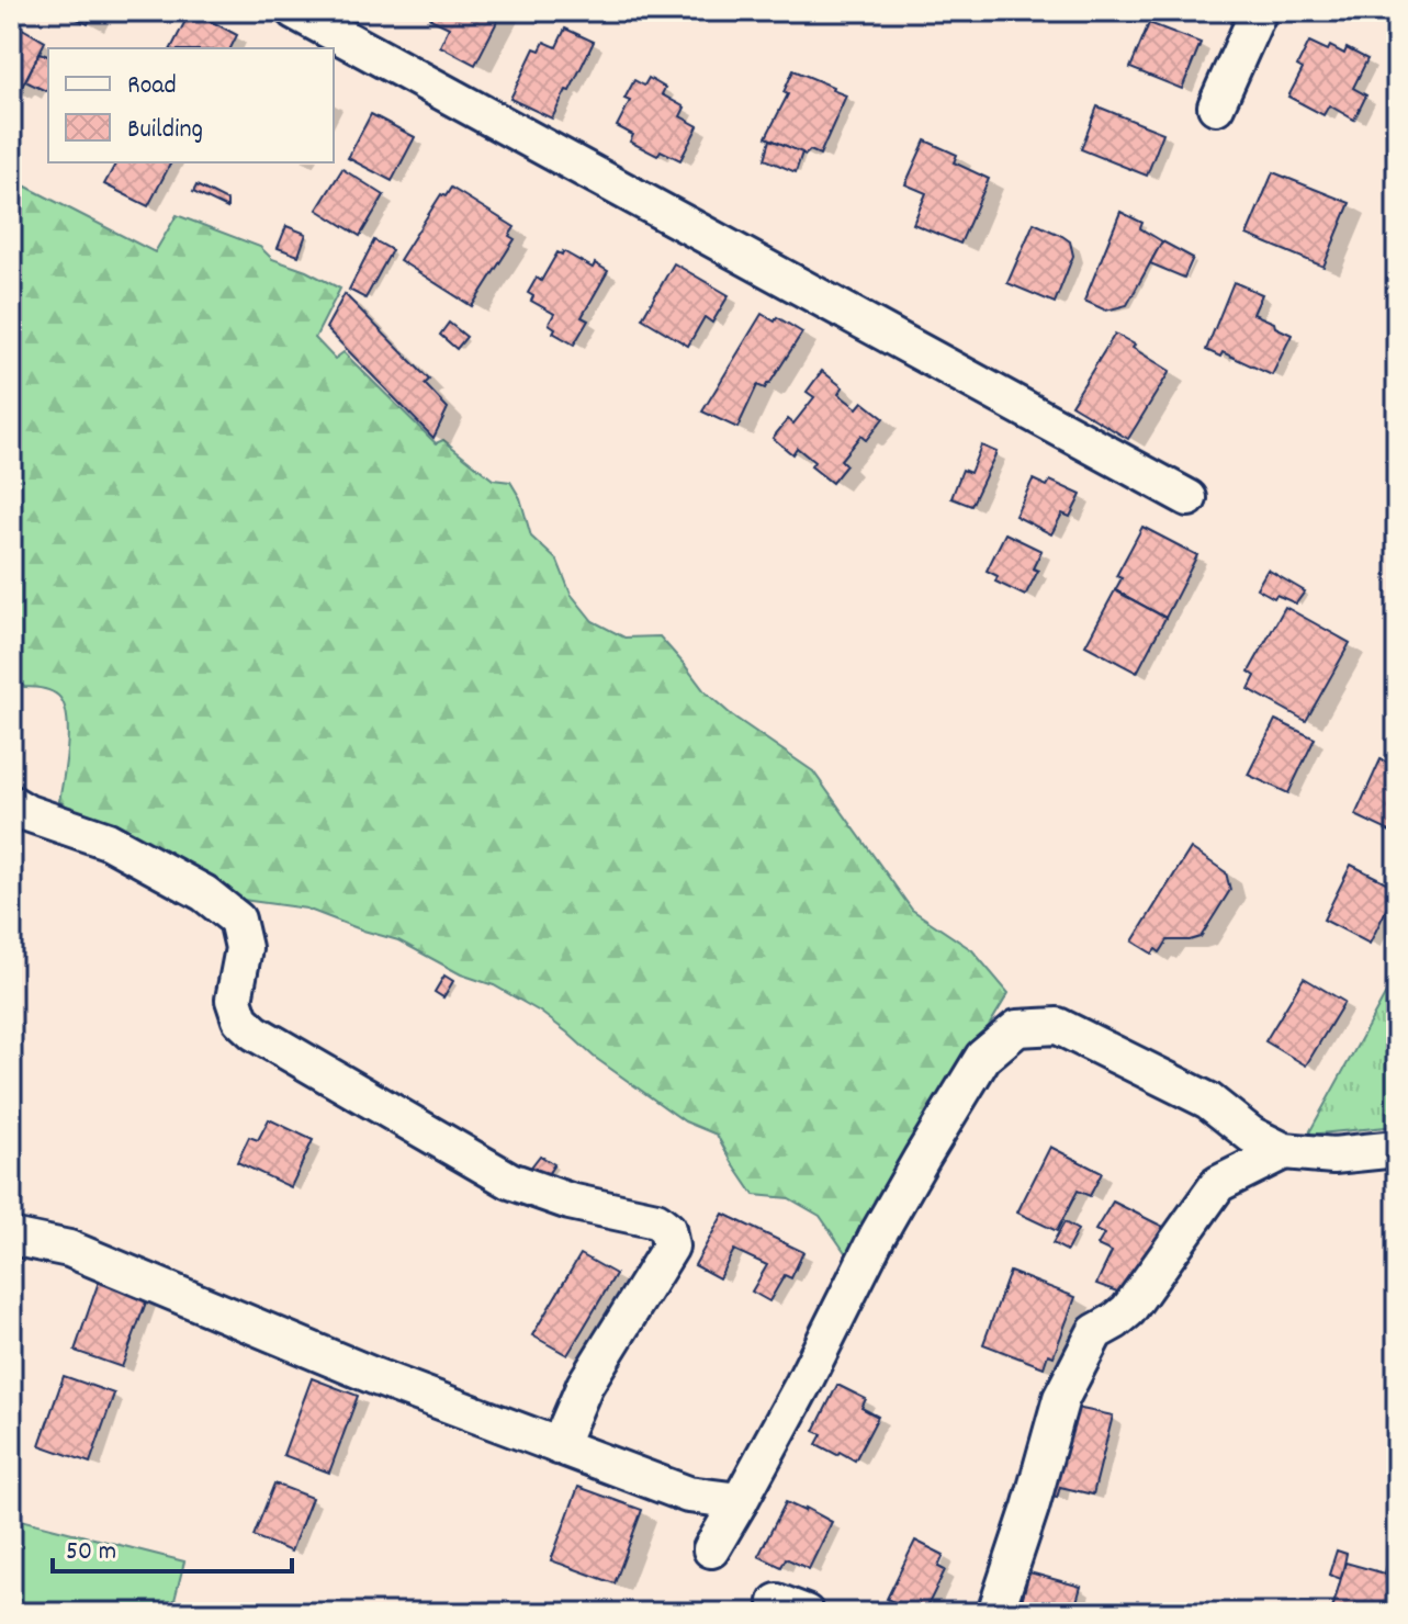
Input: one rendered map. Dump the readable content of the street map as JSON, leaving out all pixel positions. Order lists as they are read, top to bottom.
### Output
{
  "legend": ["Road", "Building"],
  "scale_bar": "50 m"
}
